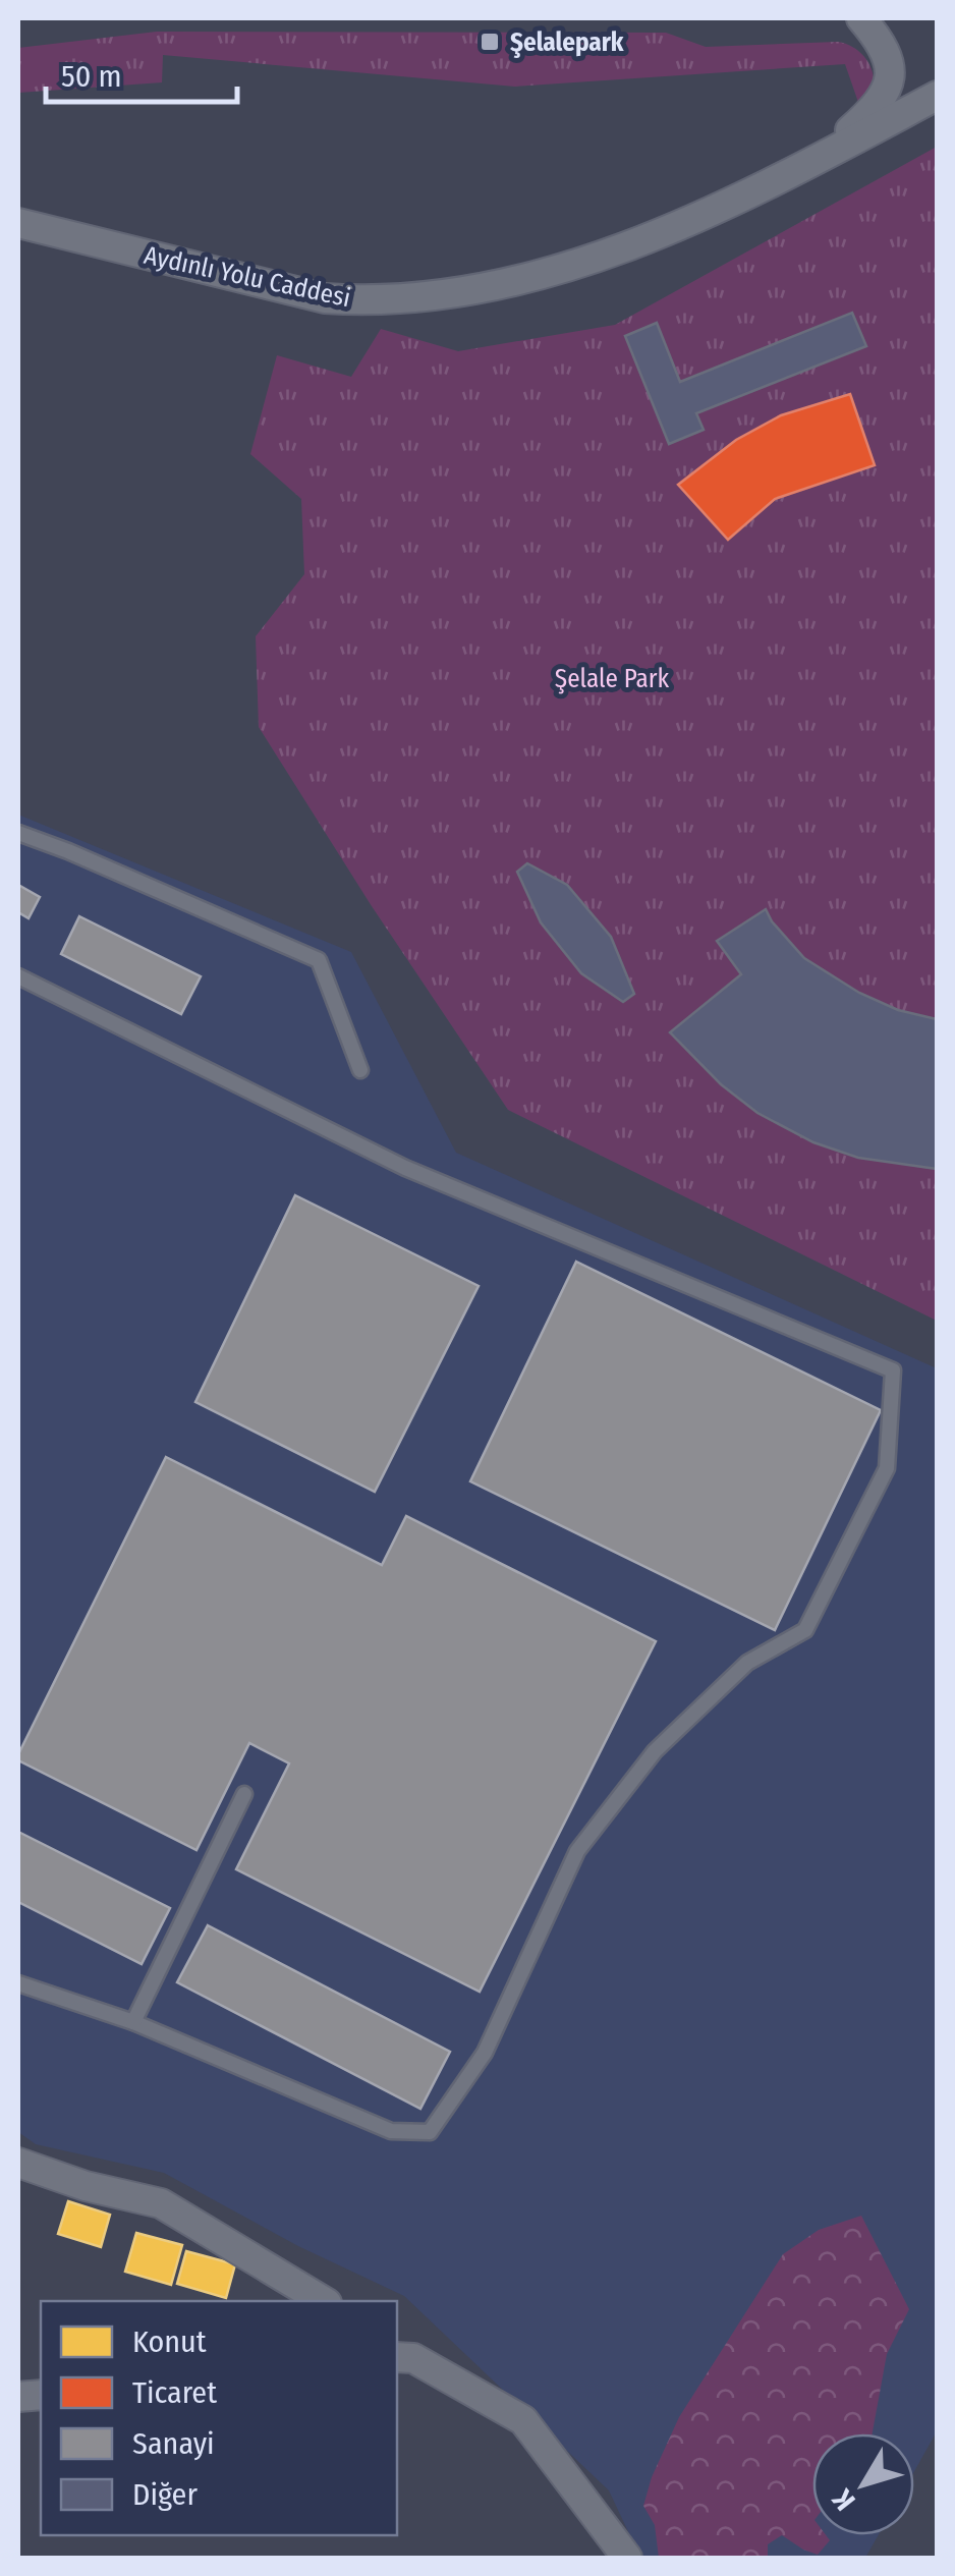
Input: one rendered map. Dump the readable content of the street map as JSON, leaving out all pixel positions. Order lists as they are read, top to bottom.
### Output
{
  "streets": {
    "street": ["Aydınlı Yolu Caddesi"]
  },
  "parks": ["Şelale Park"],
  "places": {
    "transit": ["Şelalepark"]
  },
  "legend": [
    "Konut",
    "Ticaret",
    "Sanayi",
    "Diğer"
  ],
  "scale_bar": "50 m",
  "north": "bottom left"
}
